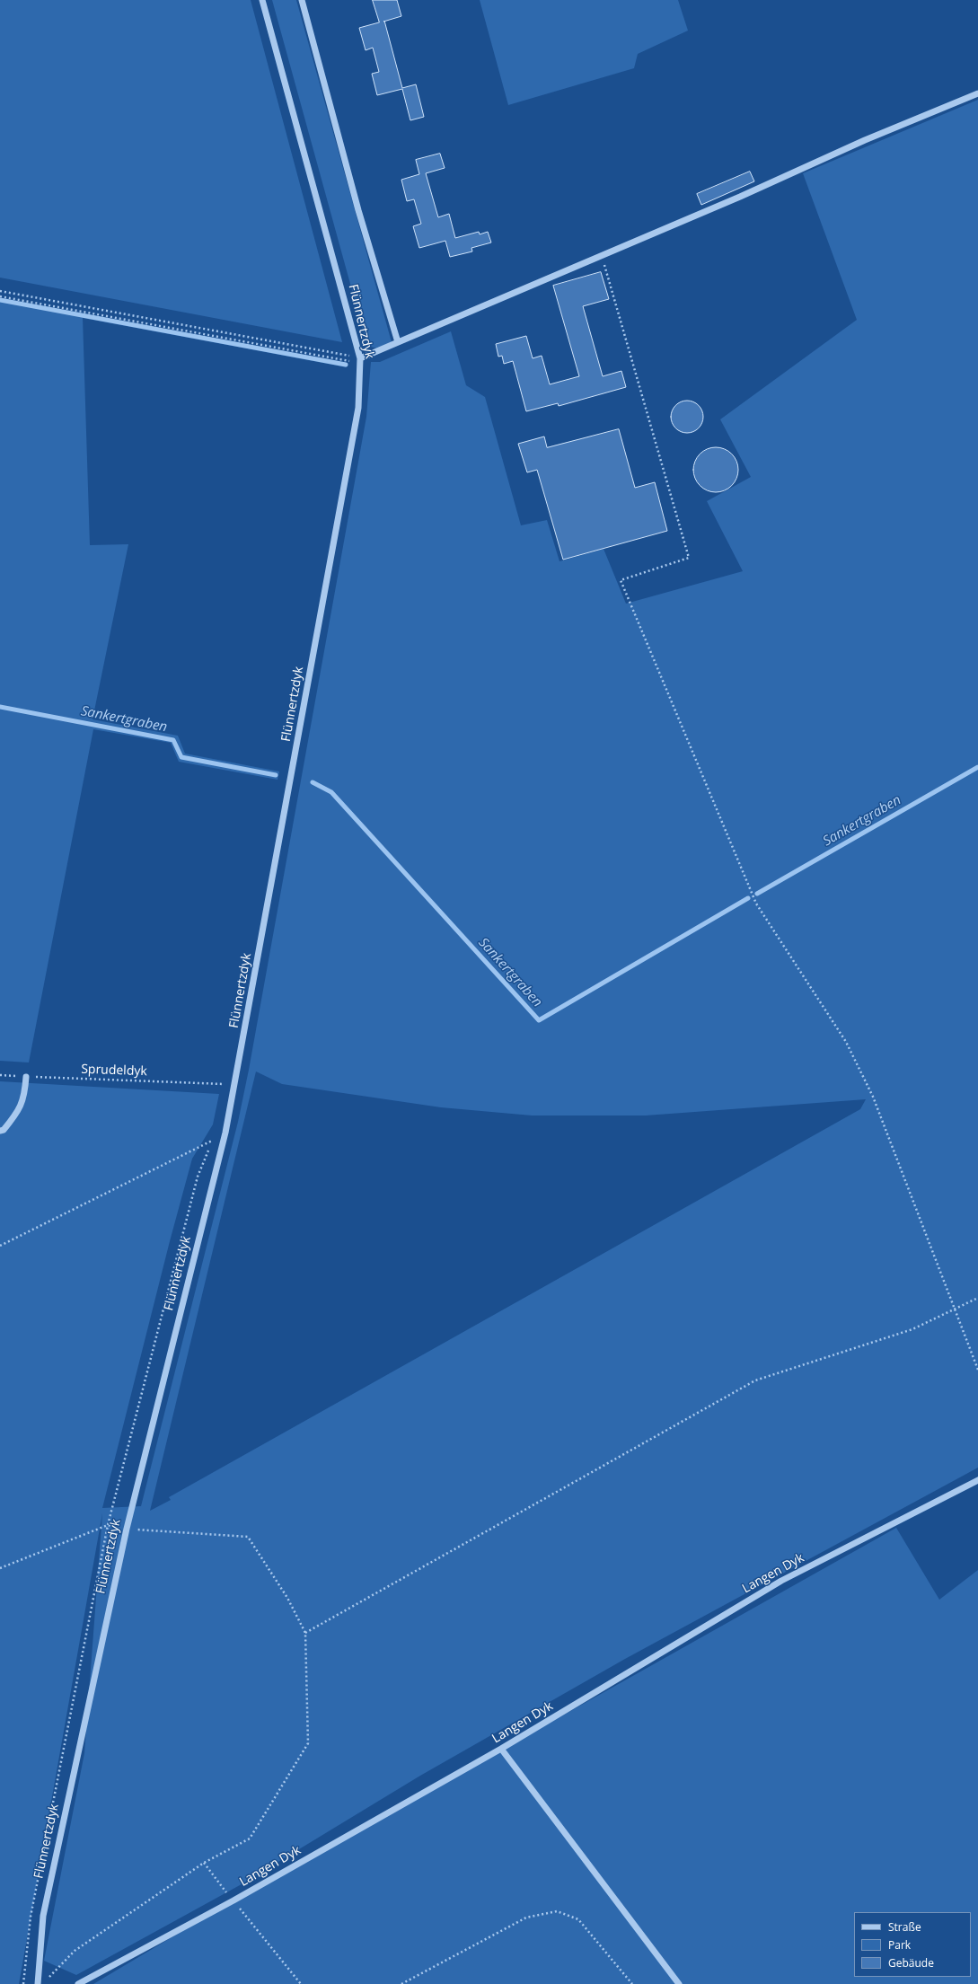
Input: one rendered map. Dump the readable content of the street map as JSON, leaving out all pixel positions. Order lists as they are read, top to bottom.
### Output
{
  "streets": {
    "street": ["Flünnertzdyk", "Langen Dyk"],
    "path": ["Sprudeldyk"]
  },
  "water": ["Sankertgraben"],
  "legend": ["Straße", "Park", "Gebäude"]
}
